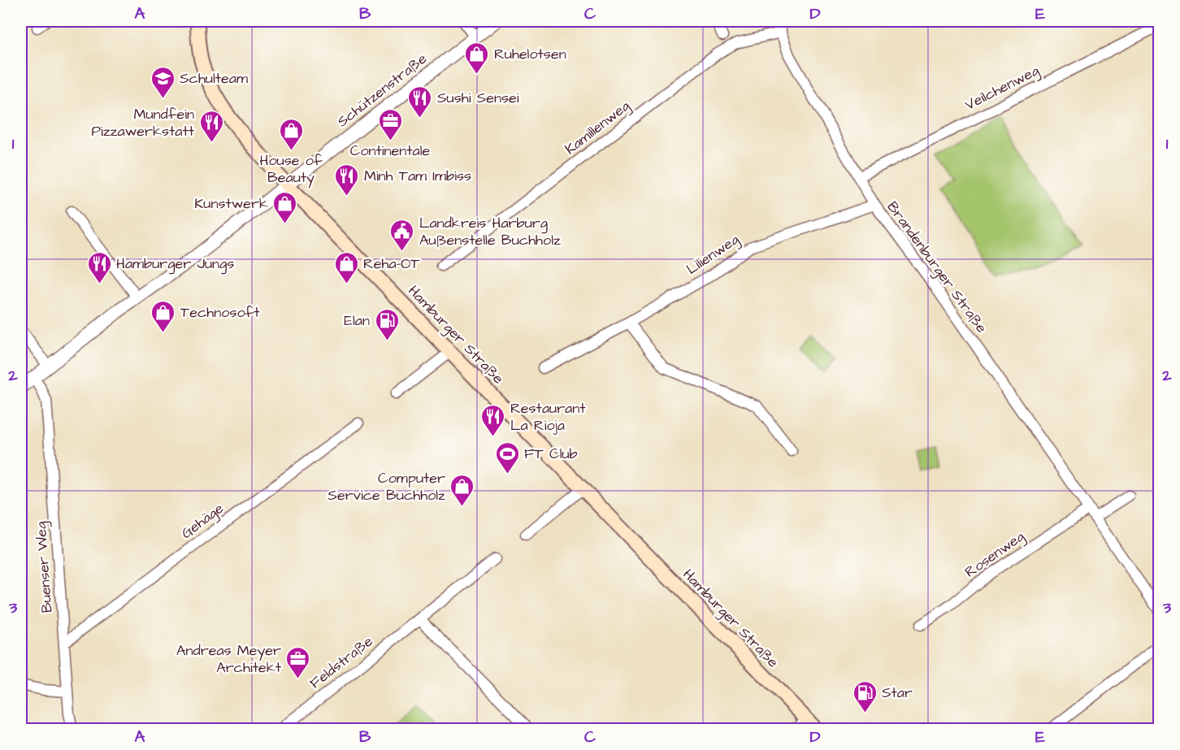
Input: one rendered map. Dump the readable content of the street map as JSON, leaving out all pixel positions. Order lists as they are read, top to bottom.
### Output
{
  "streets": {
    "main road": ["Hamburger Straße"],
    "street": [
      "Veilchenweg",
      "Schützenstraße",
      "Kamillenweg",
      "Lilienweg",
      "Brandenburger Straße",
      "Gehäge",
      "Rosenweg",
      "Buenser Weg",
      "Feldstraße"
    ]
  },
  "crossings": [
    ["Veilchenweg", "Brandenburger Straße"],
    ["Schützenstraße", "Hamburger Straße"],
    ["Schützenstraße", "Buenser Weg"],
    ["Kamillenweg", "Brandenburger Straße"],
    ["Lilienweg", "Brandenburger Straße"],
    ["Brandenburger Straße", "Rosenweg"],
    ["Gehäge", "Buenser Weg"]
  ],
  "places": {
    "shop": [
      "Ruhelotsen",
      "House of Beauty",
      "Kunstwerk",
      "Reha-OT",
      "Technosoft",
      "Computer Service Buchholz"
    ],
    "school or university": ["Schulteam"],
    "restaurant": [
      "Sushi Sensei",
      "Mundfein Pizzawerkstatt",
      "Minh Tam Imbiss",
      "Hamburger Jungs",
      "Restaurant La Rioja"
    ],
    "office": ["Continentale", "Andreas Meyer Architekt"],
    "public building": ["Landkreis Harburg Außenstelle Buchholz"],
    "fuel station": ["Elan", "Star"],
    "sports": ["FT Club"]
  },
  "grid": {
    "columns": [
      "A",
      "B",
      "C",
      "D",
      "E"
    ],
    "rows": ["1", "2", "3"]
  }
}
